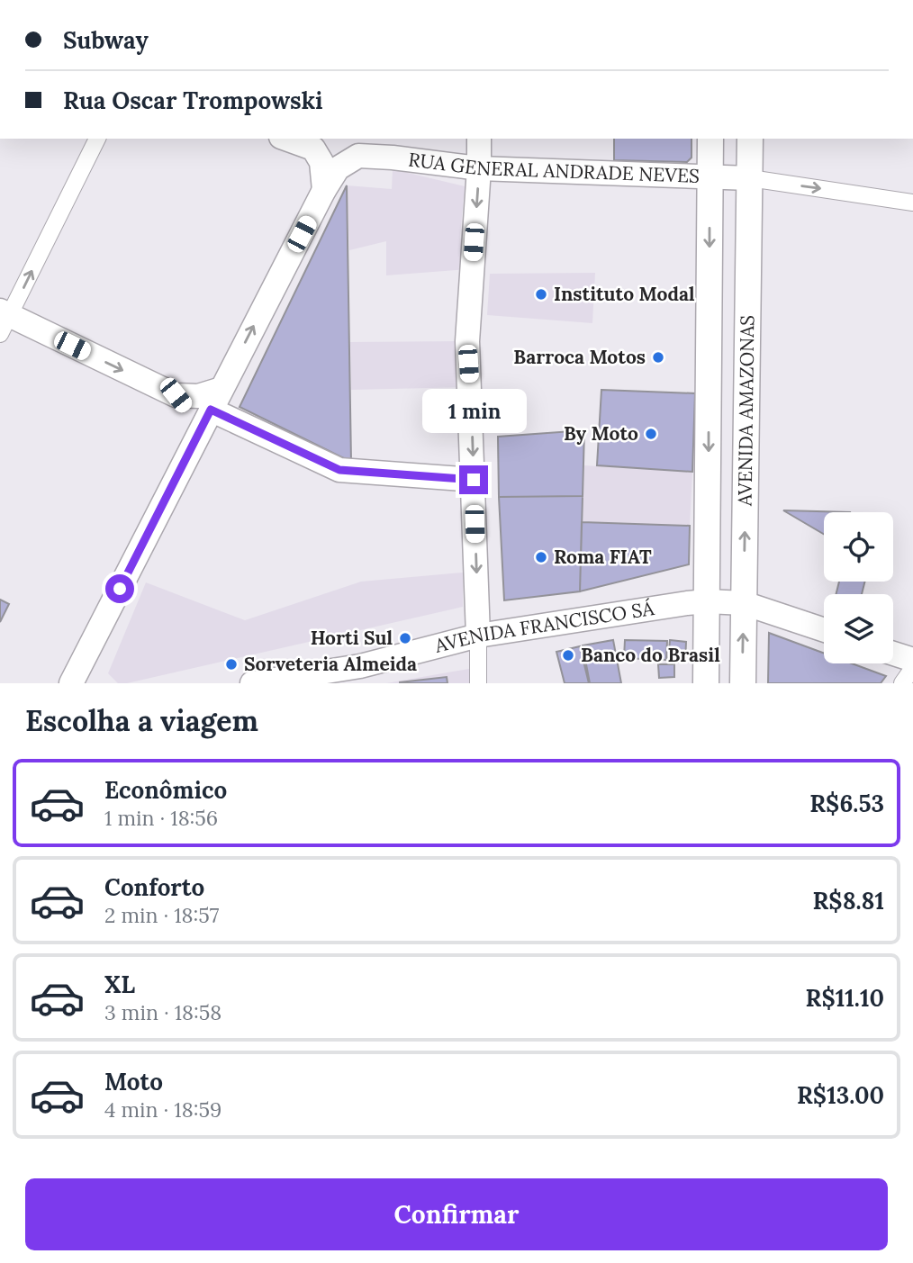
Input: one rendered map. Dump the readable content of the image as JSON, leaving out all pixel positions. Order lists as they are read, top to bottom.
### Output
{
  "streets": {
    "main road": ["AVENIDA AMAZONAS"],
    "street": ["RUA GENERAL ANDRADE NEVES", "AVENIDA FRANCISCO SÁ"]
  },
  "crossings": [
    ["RUA GENERAL ANDRADE NEVES", "AVENIDA AMAZONAS"],
    ["AVENIDA AMAZONAS", "AVENIDA FRANCISCO SÁ"]
  ],
  "places": [
    "Instituto Modal",
    "Barroca Motos",
    "By Moto",
    "Roma FIAT",
    "Horti Sul",
    "Banco do Brasil",
    "Sorveteria Almeida"
  ],
  "page": {
    "banner": ["Subway", "Rua Oscar Trompowski"],
    "bubble": "1 min",
    "heading": "Escolha a viagem",
    "list": [
      {
        "name": "Econômico",
        "note": "1 min · 18:56",
        "value": "R$6.53"
      },
      {
        "name": "Conforto",
        "note": "2 min · 18:57",
        "value": "R$8.81"
      },
      {
        "name": "XL",
        "note": "3 min · 18:58",
        "value": "R$11.10"
      },
      {
        "name": "Moto",
        "note": "4 min · 18:59",
        "value": "R$13.00"
      }
    ],
    "buttons": "Confirmar"
  }
}
